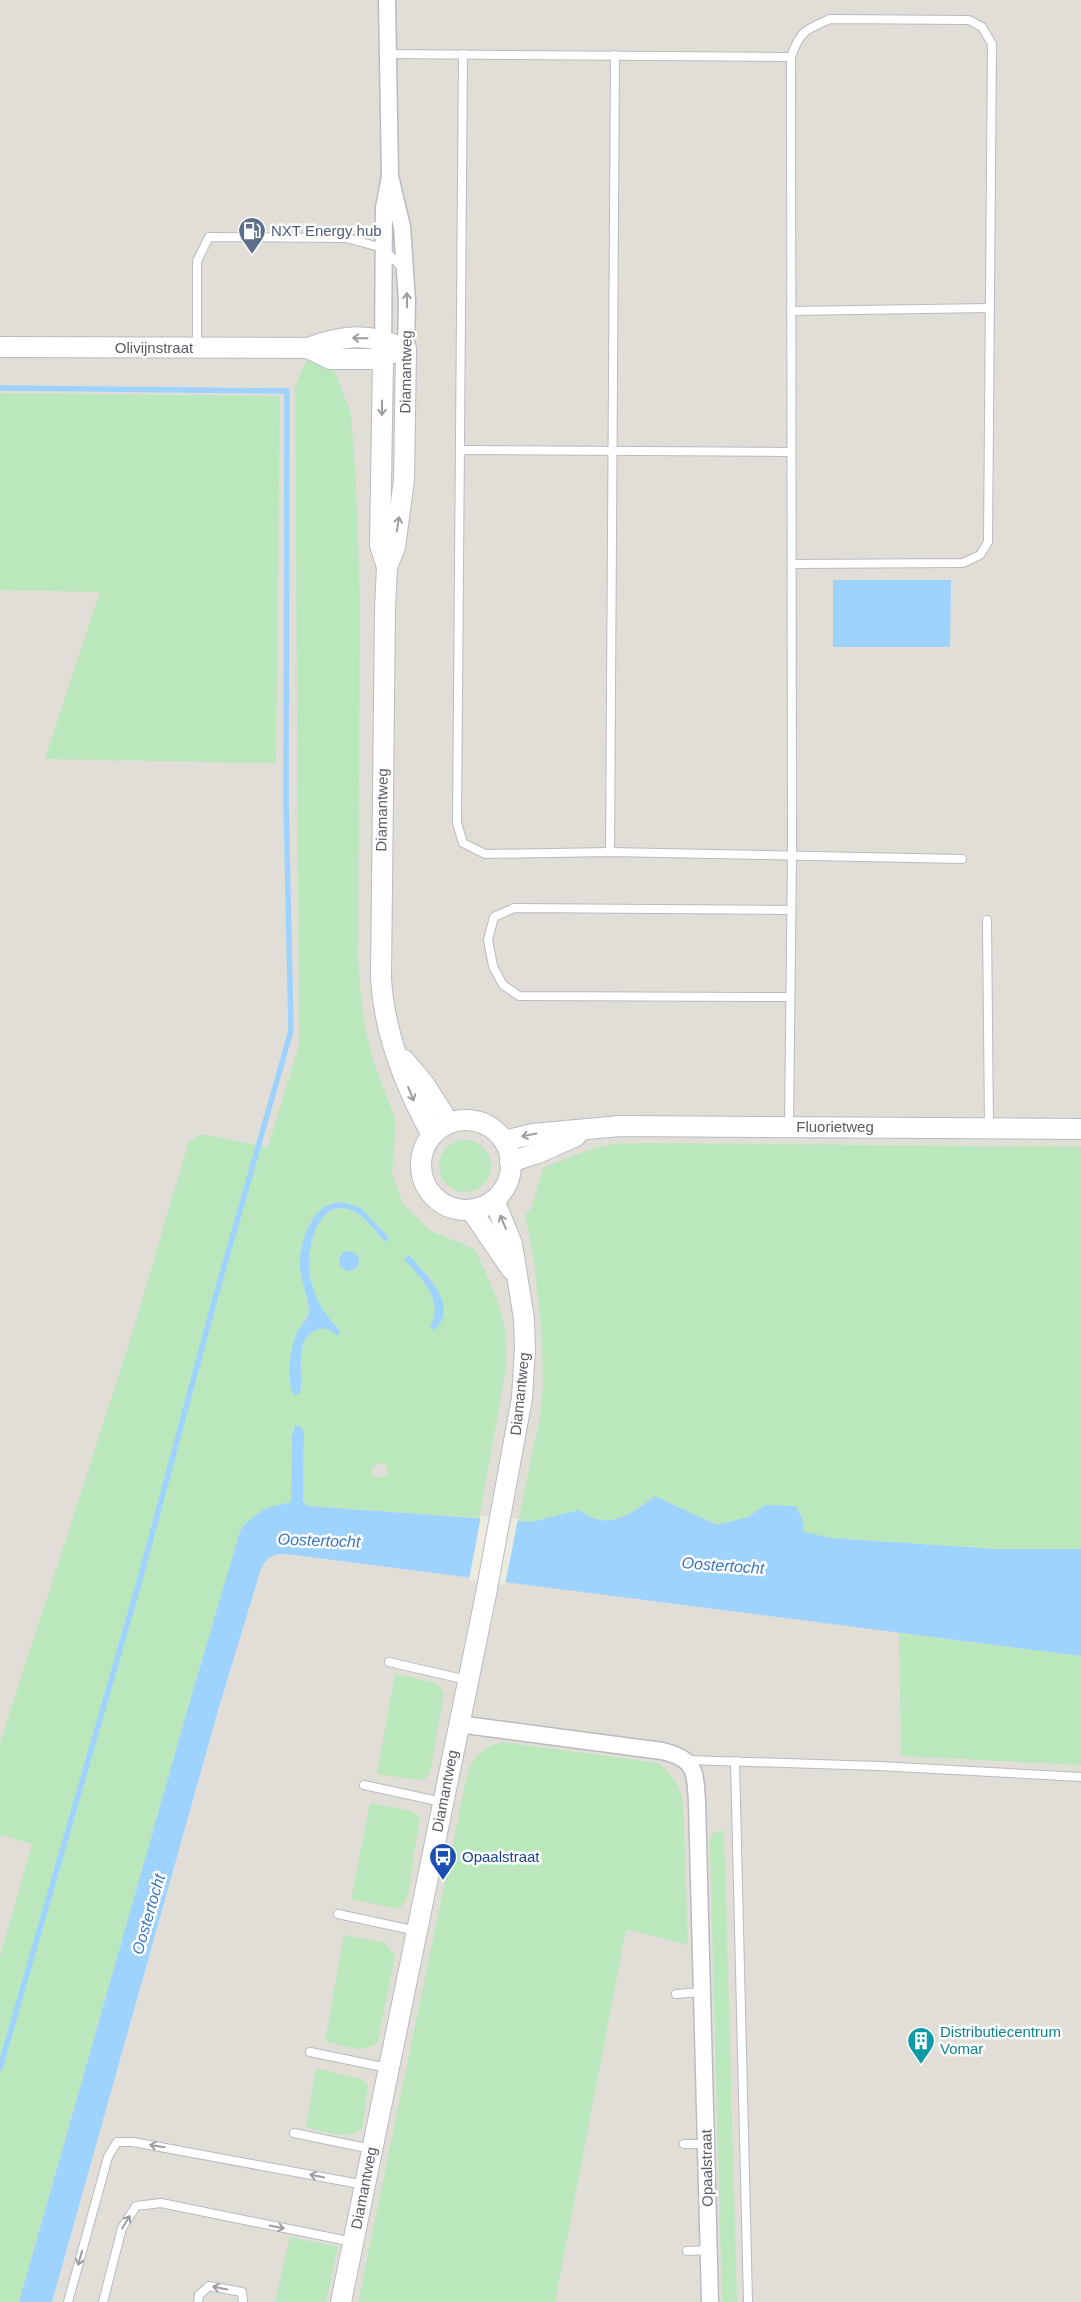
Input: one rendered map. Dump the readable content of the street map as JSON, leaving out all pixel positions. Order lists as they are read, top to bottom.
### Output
{
  "streets": {
    "street": [
      "Olivijnstraat",
      "Diamantweg",
      "Fluorietweg",
      "Opaalstraat"
    ]
  },
  "crossings": [
    ["Olivijnstraat", "Diamantweg"],
    ["Diamantweg", "Fluorietweg"]
  ],
  "water": ["Oostertocht"],
  "places": {
    "fuel station": ["NXT Energy hub"],
    "bus stop": ["Opaalstraat"],
    "building": ["Distributiecentrum Vomar"]
  }
}
